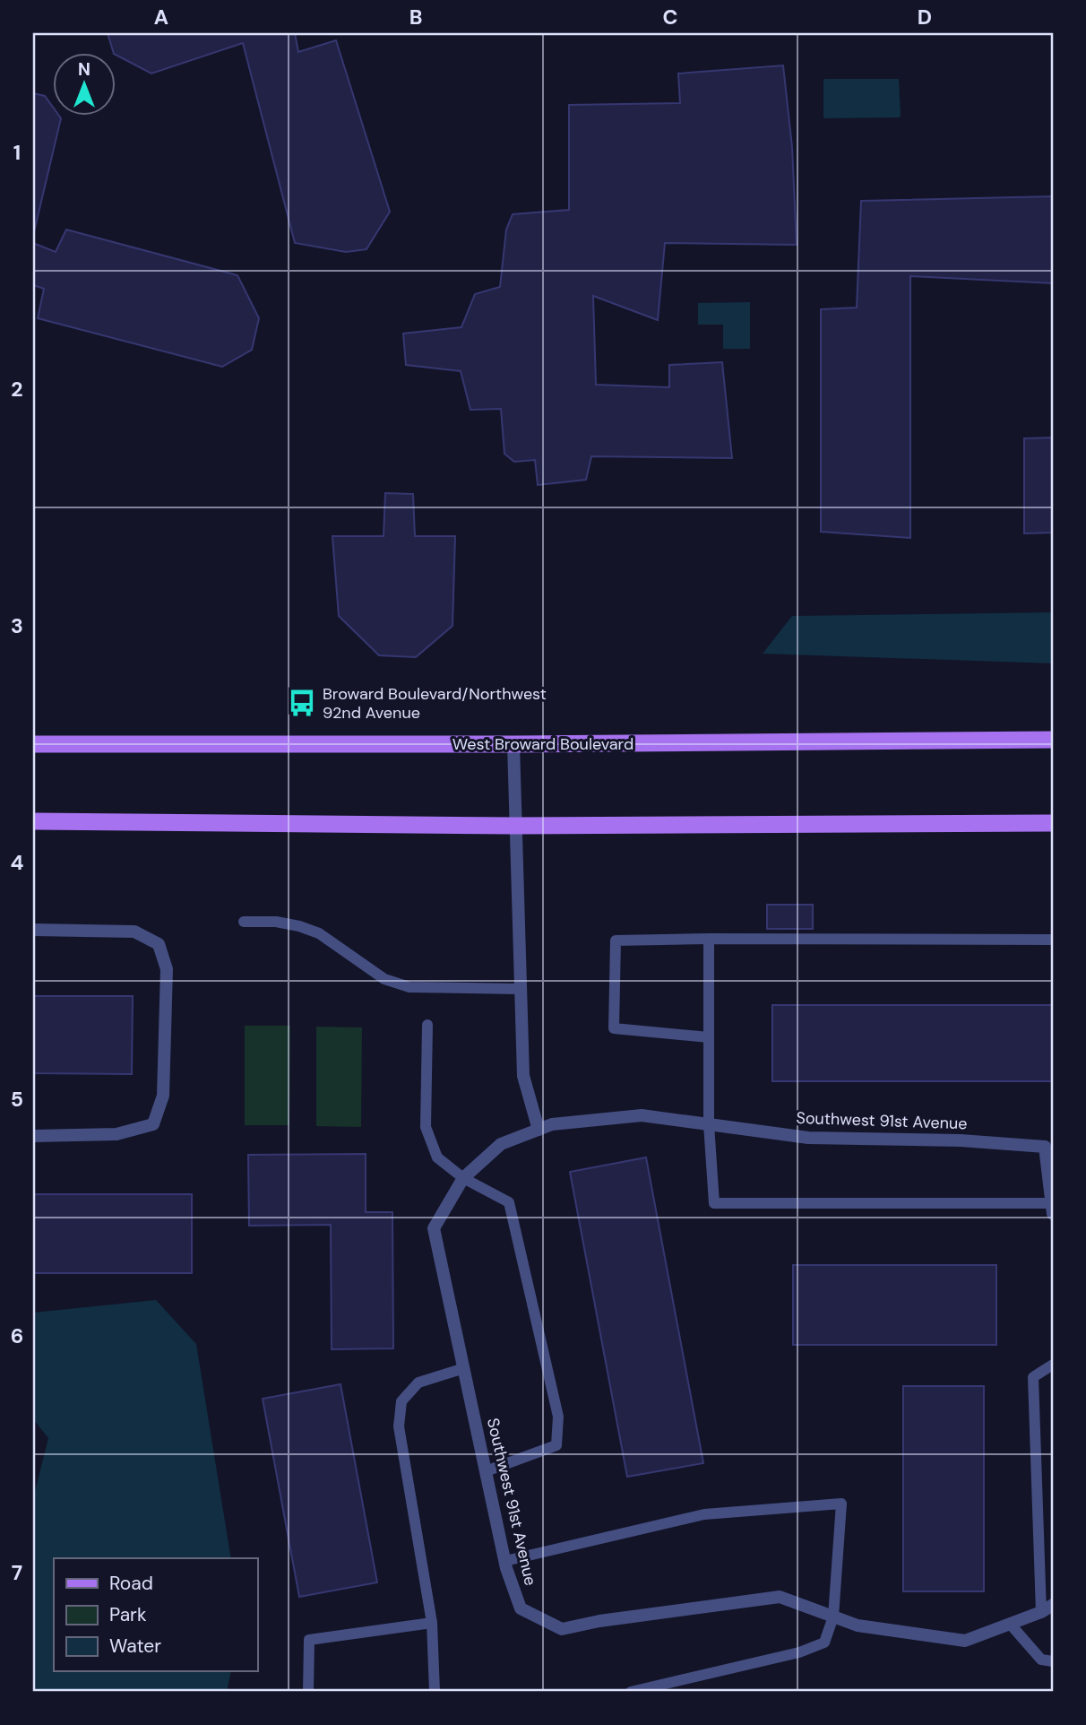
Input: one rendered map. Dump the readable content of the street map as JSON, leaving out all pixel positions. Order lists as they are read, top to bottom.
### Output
{
  "streets": {
    "main road": ["West Broward Boulevard"],
    "street": ["Southwest 91st Avenue"]
  },
  "places": {
    "bus stop": ["Broward Boulevard/Northwest 92nd Avenue"]
  },
  "legend": ["Road", "Park", "Water"],
  "north": "top",
  "grid": {
    "columns": [
      "A",
      "B",
      "C",
      "D"
    ],
    "rows": [
      "1",
      "2",
      "3",
      "4",
      "5",
      "6",
      "7"
    ]
  }
}
